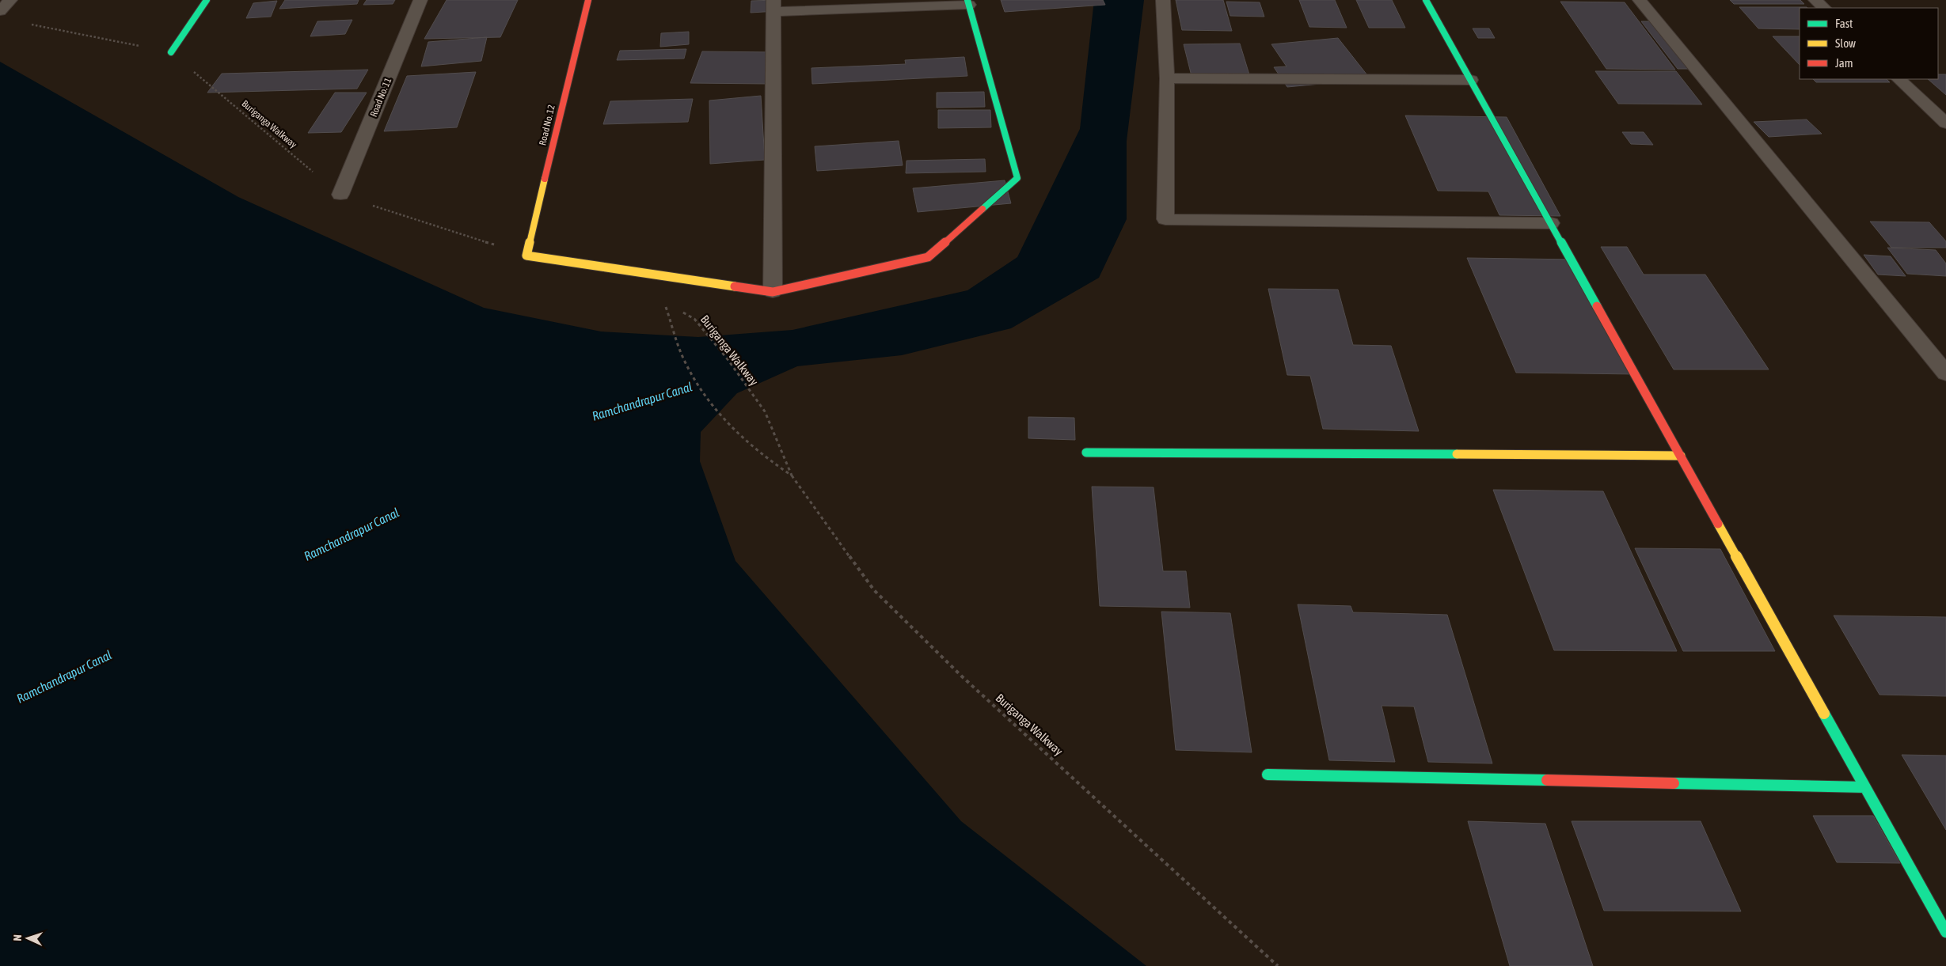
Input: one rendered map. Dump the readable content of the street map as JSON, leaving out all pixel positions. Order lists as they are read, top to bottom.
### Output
{
  "streets": {
    "street": ["Road No. 11", "Road No. 12"],
    "path": ["Buriganga Walkway"]
  },
  "crossings": [
    ["Road No. 11", "Buriganga Walkway"],
    ["Buriganga Walkway", "Road No. 12"]
  ],
  "water": ["Ramchandrapur Canal"],
  "legend": ["Fast", "Slow", "Jam"],
  "north": "left"
}
